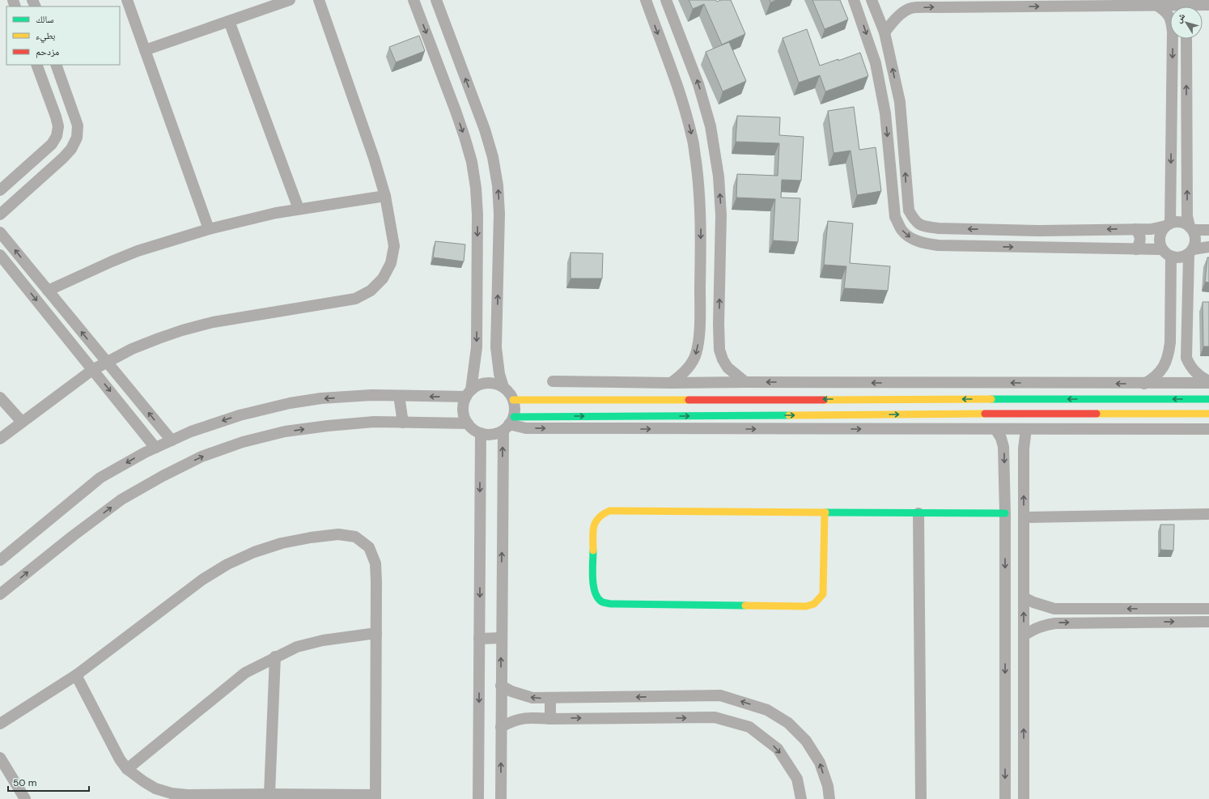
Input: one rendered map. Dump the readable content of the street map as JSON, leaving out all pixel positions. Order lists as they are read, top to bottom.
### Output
{
  "legend": ["سالك", "بطيء", "مزدحم"],
  "scale_bar": "50 m",
  "north": "top left"
}
